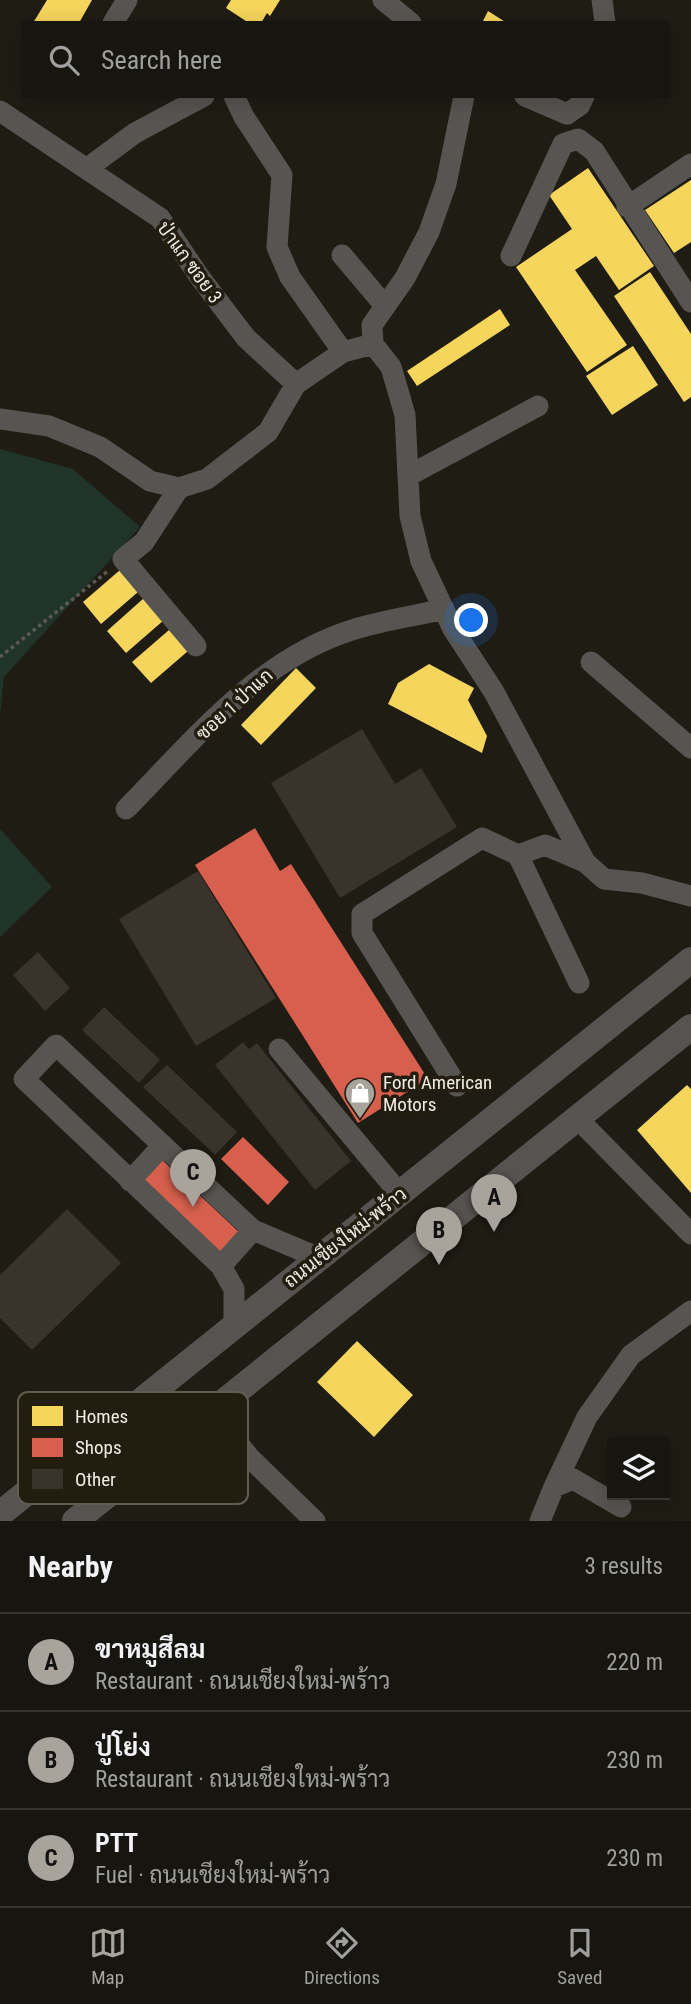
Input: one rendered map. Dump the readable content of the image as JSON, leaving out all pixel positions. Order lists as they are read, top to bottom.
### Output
{
  "streets": {
    "main road": ["ถนนเชียงใหม่-พร้าว"],
    "street": ["ป่าแก ซอย 3", "ซอย 1 ป่าแก"]
  },
  "places": {
    "shop": ["Ford American Motors"]
  },
  "legend": ["Homes", "Shops", "Other"],
  "page": {
    "search": "Search here",
    "pins": ["C", "A", "B"],
    "heading": ["Nearby", "3 results"],
    "list": [
      {
        "mark": "A",
        "name": "ขาหมูสีลม",
        "note": "Restaurant · ถนนเชียงใหม่-พร้าว",
        "value": "220 m"
      },
      {
        "mark": "B",
        "name": "ปู่โย่ง",
        "note": "Restaurant · ถนนเชียงใหม่-พร้าว",
        "value": "230 m"
      },
      {
        "mark": "C",
        "name": "PTT",
        "note": "Fuel · ถนนเชียงใหม่-พร้าว",
        "value": "230 m"
      }
    ],
    "nav": ["Map", "Directions", "Saved"]
  }
}
